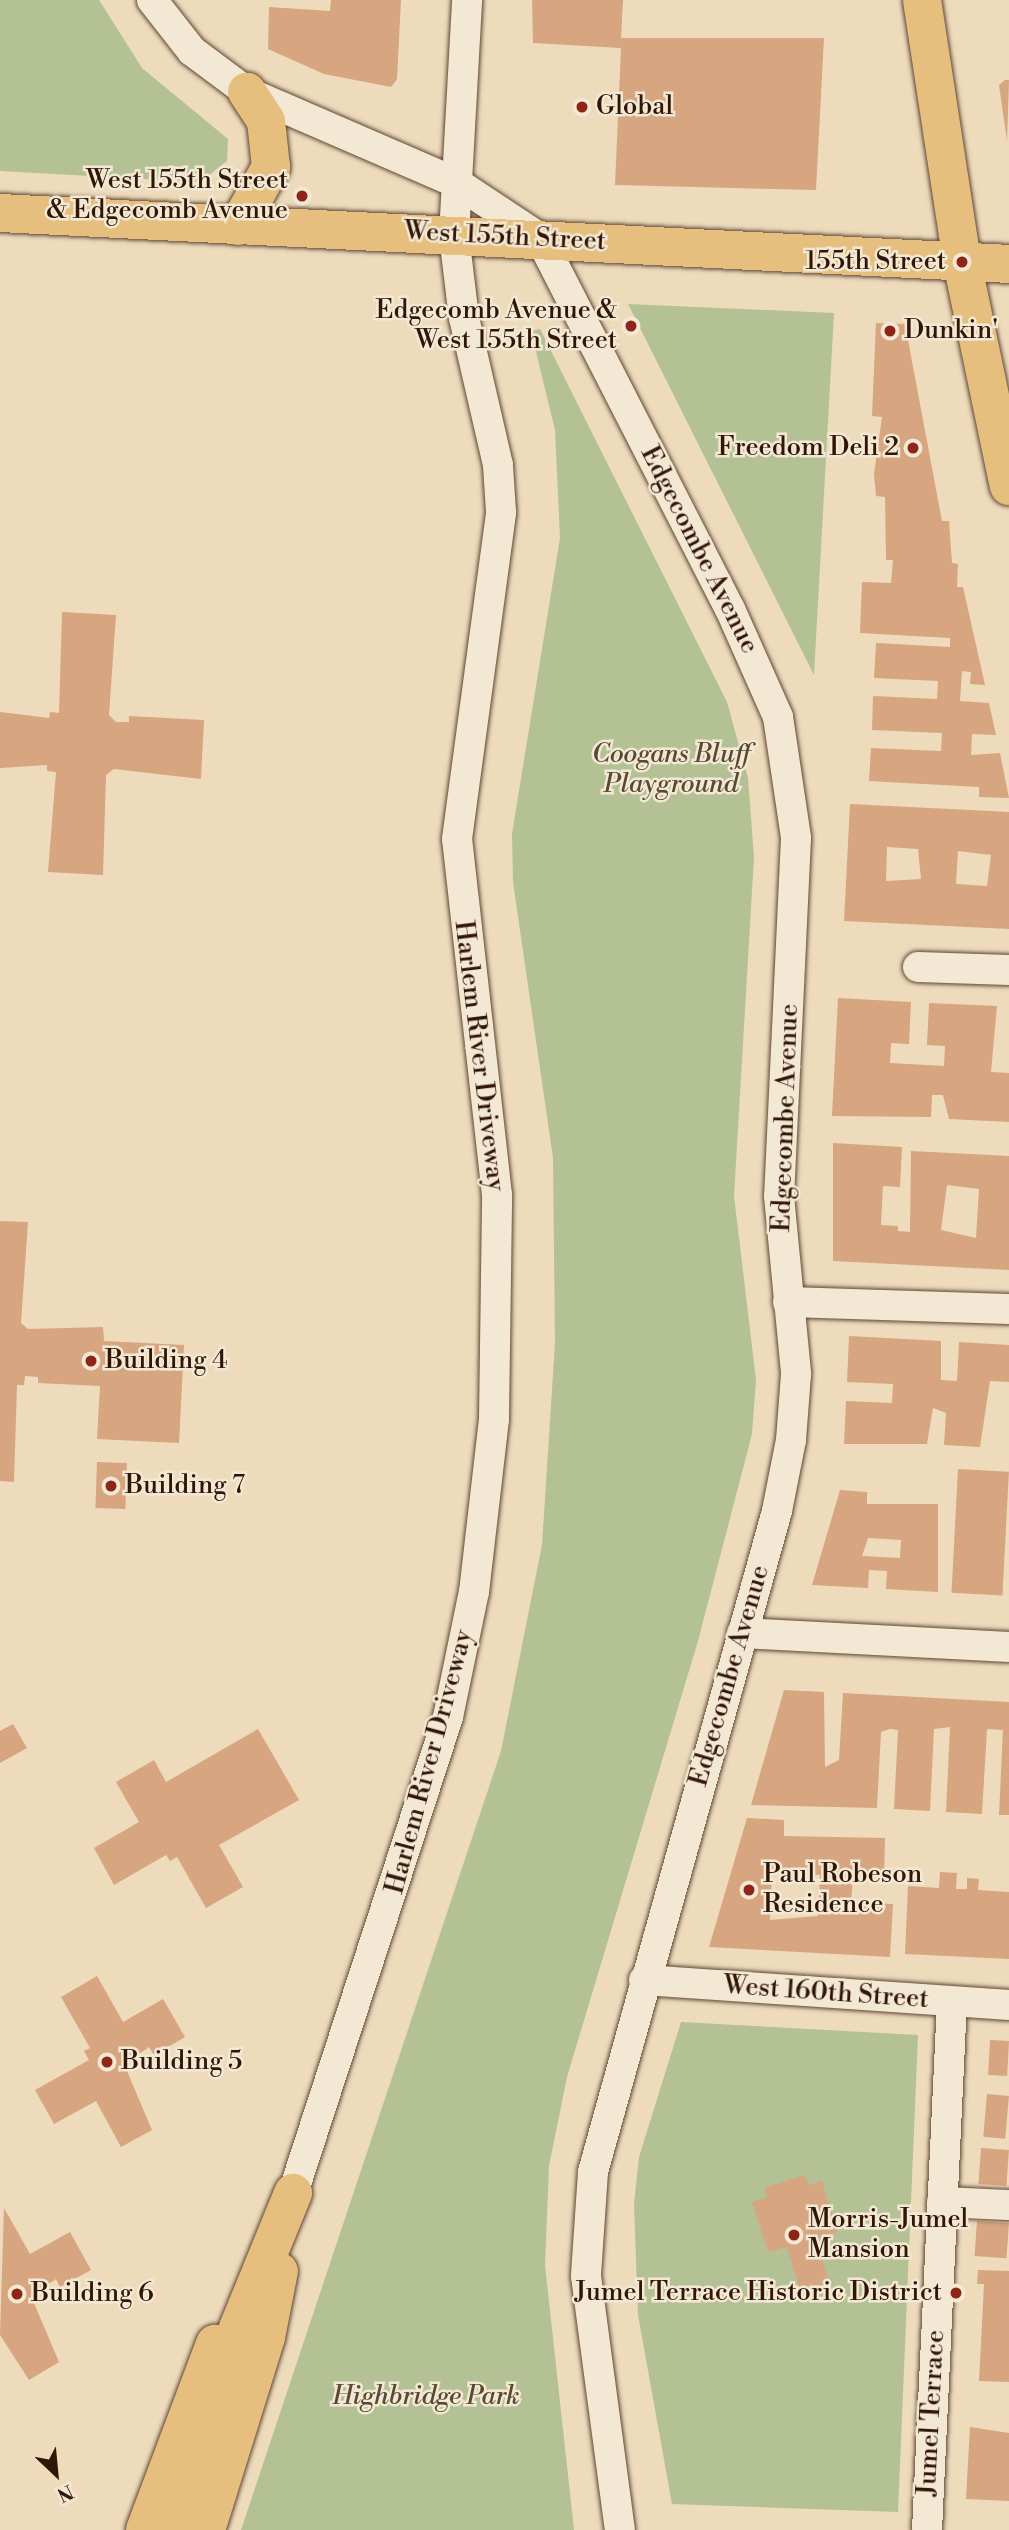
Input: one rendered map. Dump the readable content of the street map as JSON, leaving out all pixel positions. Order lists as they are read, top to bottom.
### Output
{
  "streets": {
    "main road": ["West 155th Street"],
    "street": [
      "Edgecombe Avenue",
      "Harlem River Driveway",
      "West 160th Street",
      "Jumel Terrace"
    ]
  },
  "crossings": [
    ["West 155th Street", "Edgecombe Avenue"],
    ["West 155th Street", "Harlem River Driveway"],
    ["Edgecombe Avenue", "Harlem River Driveway"],
    ["Edgecombe Avenue", "West 160th Street"],
    ["West 160th Street", "Jumel Terrace"]
  ],
  "parks": ["Coogans Bluff Playground", "Highbridge Park"],
  "places": [
    "Global",
    "West 155th Street & Edgecomb Avenue",
    "155th Street",
    "Edgecomb Avenue & West 155th Street",
    "Dunkin'",
    "Freedom Deli 2",
    "Building 4",
    "Building 7",
    "Paul Robeson Residence",
    "Building 5",
    "Morris-Jumel Mansion",
    "Jumel Terrace Historic District",
    "Building 6"
  ],
  "north": "bottom right"
}
